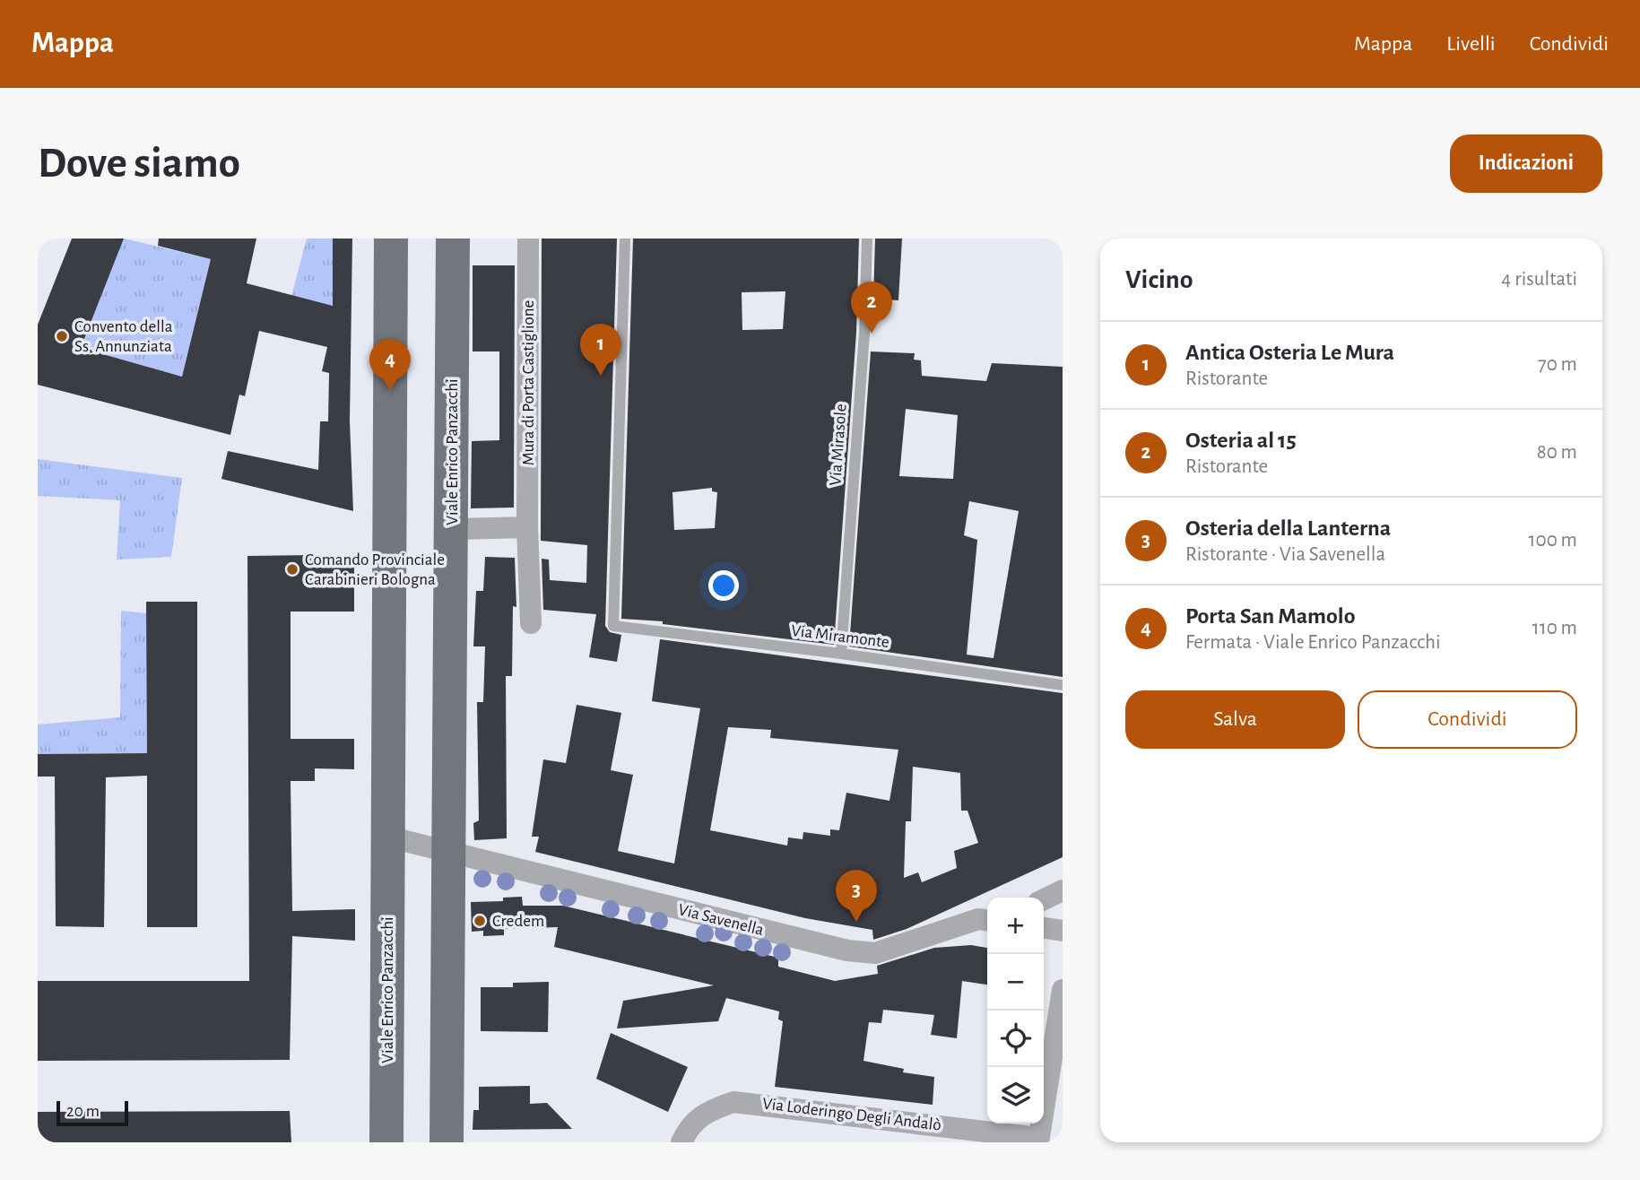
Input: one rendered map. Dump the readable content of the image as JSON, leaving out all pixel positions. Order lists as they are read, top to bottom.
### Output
{
  "streets": {
    "main road": ["Viale Enrico Panzacchi"],
    "street": ["Mura di Porta Castiglione", "Via Savenella", "Via Loderingo Degli Andalò"],
    "lane": ["Via Mirasole", "Via Miramonte"]
  },
  "crossings": [
    ["Via Mirasole", "Via Miramonte"],
    ["Viale Enrico Panzacchi", "Via Savenella"]
  ],
  "places": ["Convento della Ss. Annunziata", "Comando Provinciale Carabinieri Bologna", "Credem"],
  "scale_bar": "20 m",
  "page": {
    "header": "Mappa",
    "nav": ["Mappa", "Livelli", "Condividi"],
    "buttons": [
      "Indicazioni",
      ["Salva", "Condividi"]
    ],
    "title": "Dove siamo",
    "heading": ["Vicino", "4 risultati"],
    "pins": [
      "2",
      "1",
      "4",
      "3"
    ],
    "list": [
      {
        "mark": "1",
        "name": "Antica Osteria Le Mura",
        "note": "Ristorante",
        "value": "70 m"
      },
      {
        "mark": "2",
        "name": "Osteria al 15",
        "note": "Ristorante",
        "value": "80 m"
      },
      {
        "mark": "3",
        "name": "Osteria della Lanterna",
        "note": "Ristorante · Via Savenella",
        "value": "100 m"
      },
      {
        "mark": "4",
        "name": "Porta San Mamolo",
        "note": "Fermata · Viale Enrico Panzacchi",
        "value": "110 m"
      }
    ],
    "map_buttons": ["+", "−"],
    "scale": "20 m"
  }
}
